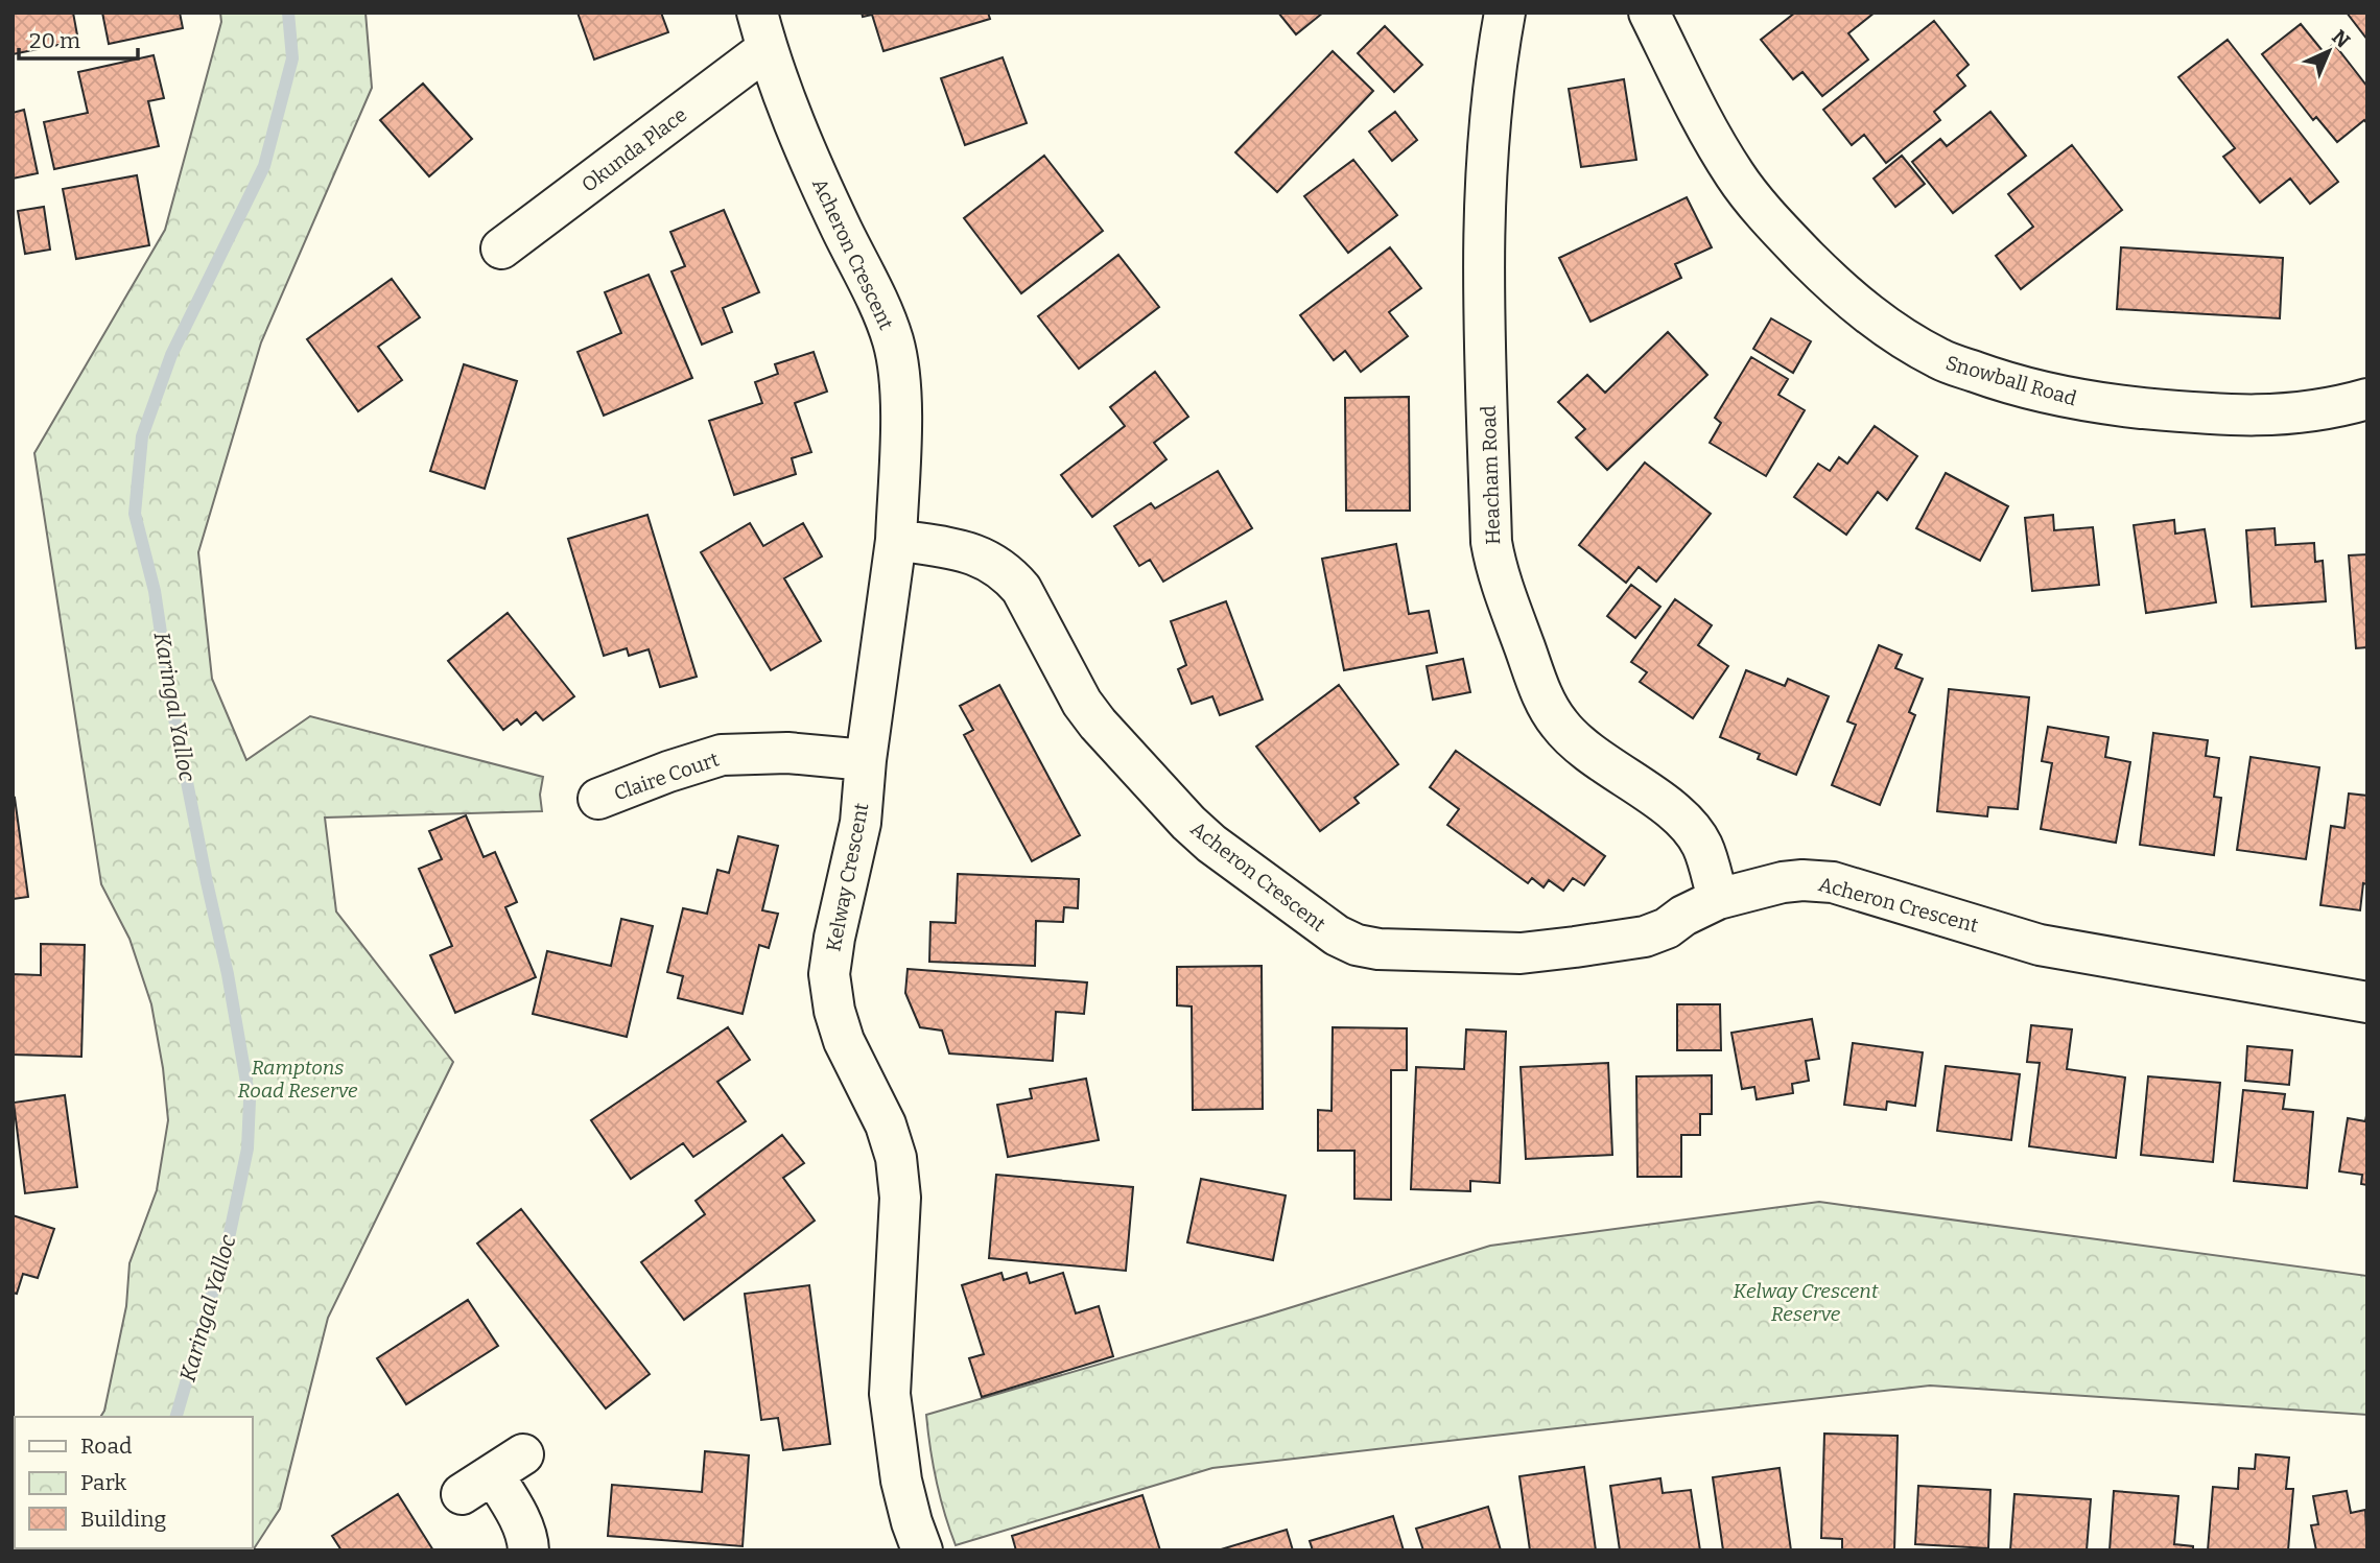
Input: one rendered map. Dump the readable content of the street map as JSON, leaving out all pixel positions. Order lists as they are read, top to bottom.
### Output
{
  "streets": {
    "street": [
      "Okunda Place",
      "Acheron Crescent",
      "Snowball Road",
      "Heacham Road",
      "Claire Court",
      "Kelway Crescent"
    ]
  },
  "crossings": [
    ["Okunda Place", "Acheron Crescent"],
    ["Acheron Crescent", "Heacham Road"],
    ["Acheron Crescent", "Kelway Crescent"],
    ["Claire Court", "Kelway Crescent"]
  ],
  "water": ["Karingal Yalloc"],
  "parks": ["Ramptons Road Reserve", "Kelway Crescent Reserve"],
  "legend": ["Road", "Park", "Building"],
  "scale_bar": "20 m",
  "north": "top right"
}
